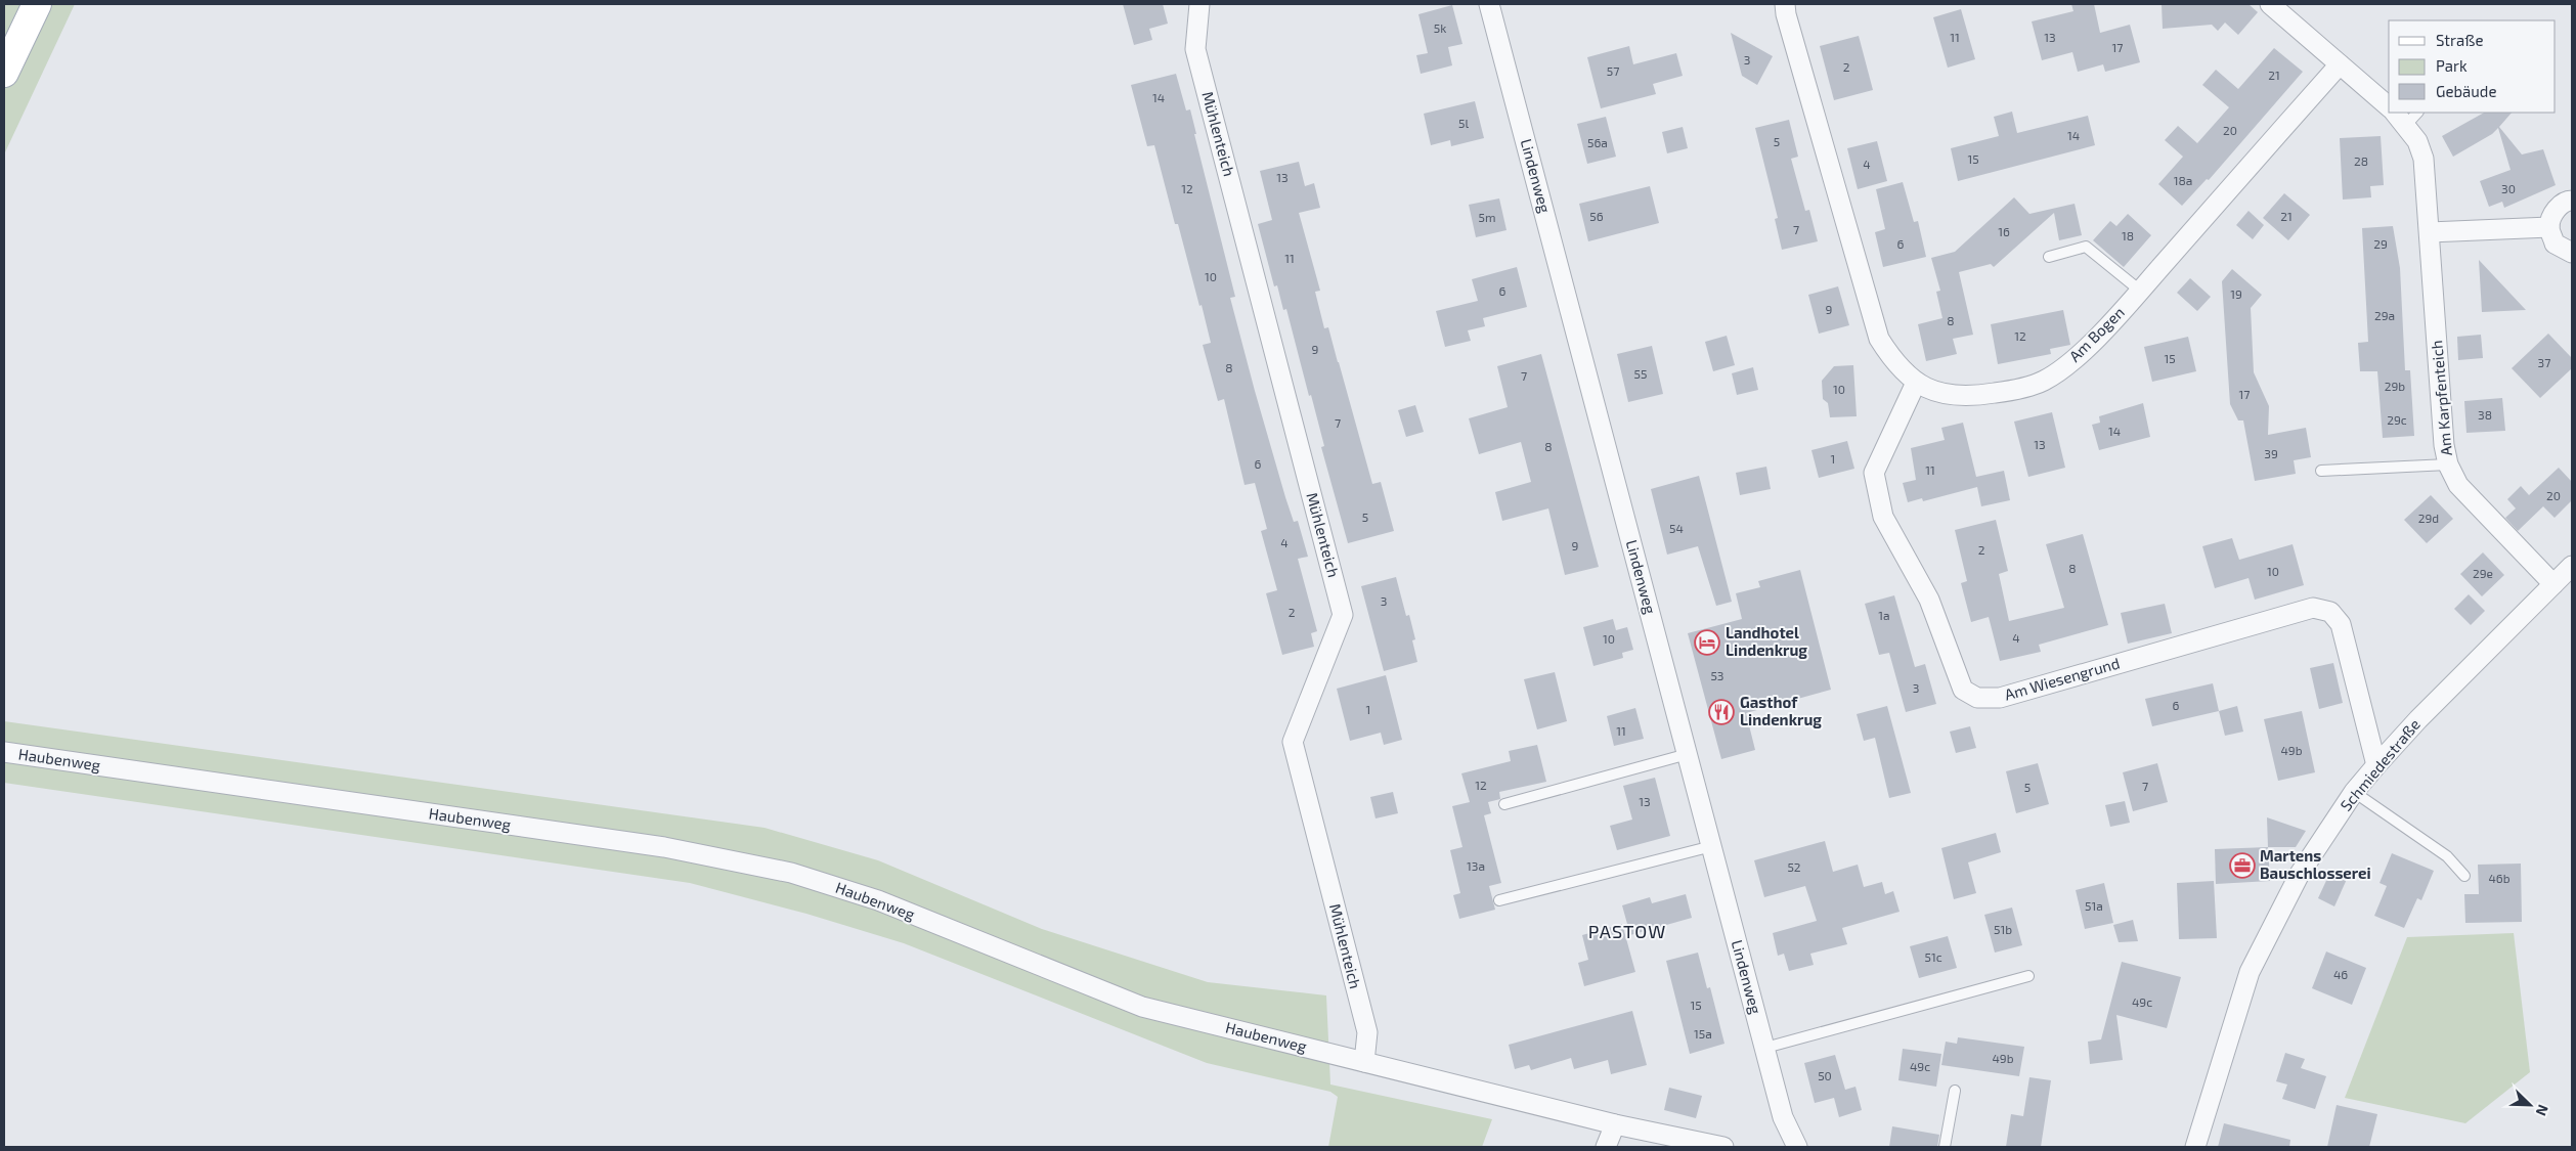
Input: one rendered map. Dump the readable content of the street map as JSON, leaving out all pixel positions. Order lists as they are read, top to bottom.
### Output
{
  "streets": {
    "street": [
      "Mühlenteich",
      "Lindenweg",
      "Am Bogen",
      "Am Karpfenteich",
      "Am Wiesengrund",
      "Haubenweg",
      "Schmiedestraße"
    ]
  },
  "crossings": [
    ["Mühlenteich", "Haubenweg"],
    ["Am Bogen", "Am Wiesengrund"],
    ["Am Karpfenteich", "Schmiedestraße"],
    ["Am Wiesengrund", "Schmiedestraße"]
  ],
  "districts": ["PASTOW"],
  "places": {
    "hotel": ["Landhotel Lindenkrug"],
    "restaurant": ["Gasthof Lindenkrug"],
    "office": ["Martens Bauschlosserei"]
  },
  "house_numbers": [
    "5k",
    "11",
    "13",
    "17",
    "3",
    "2",
    "57",
    "21",
    "14",
    "5l",
    "20",
    "14",
    "5",
    "56a",
    "15",
    "28",
    "4",
    "13",
    "18a",
    "12",
    "30",
    "56",
    "21",
    "5m",
    "7",
    "16",
    "18",
    "6",
    "29",
    "11",
    "10",
    "6",
    "19",
    "9",
    "29a",
    "8",
    "12",
    "9",
    "15",
    "37",
    "8",
    "55",
    "7",
    "29b",
    "10",
    "17",
    "38",
    "29c",
    "7",
    "14",
    "13",
    "8",
    "39",
    "1",
    "6",
    "11",
    "20",
    "5",
    "29d",
    "54",
    "4",
    "9",
    "2",
    "8",
    "10",
    "29e",
    "3",
    "2",
    "1a",
    "4",
    "10",
    "53",
    "3",
    "6",
    "1",
    "11",
    "49b",
    "12",
    "7",
    "5",
    "13",
    "13a",
    "52",
    "46b",
    "51a",
    "51b",
    "51c",
    "46",
    "49c",
    "15",
    "15a",
    "49b",
    "49c",
    "50"
  ],
  "legend": ["Straße", "Park", "Gebäude"],
  "north": "bottom right"
}
